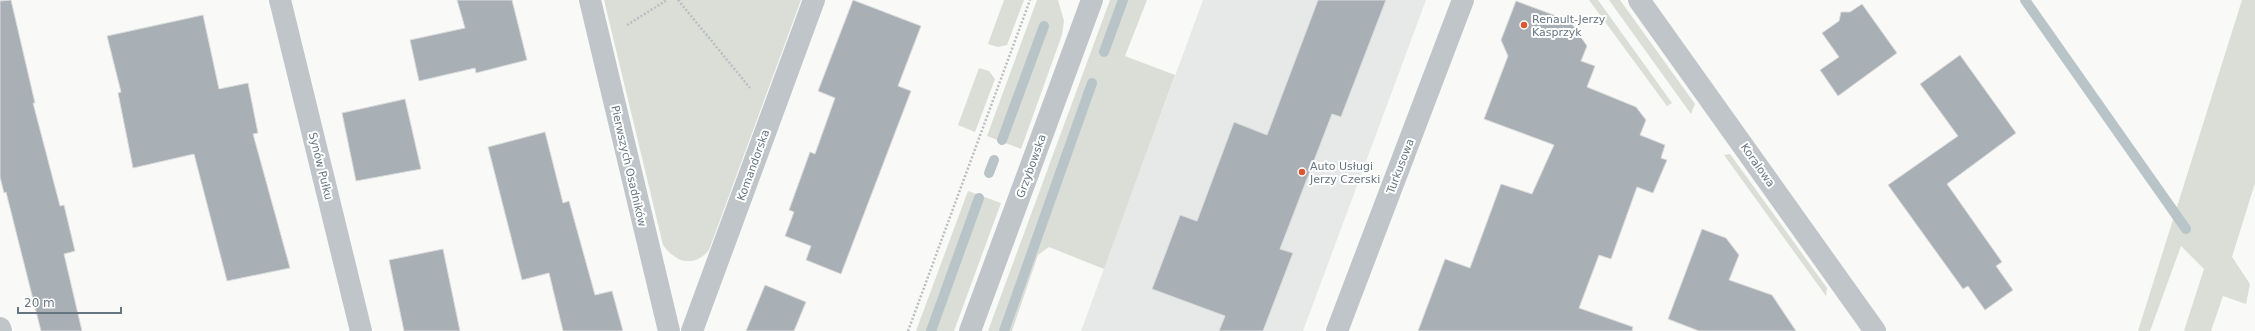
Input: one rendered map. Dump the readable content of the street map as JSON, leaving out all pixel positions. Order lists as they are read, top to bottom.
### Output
{
  "streets": {
    "street": [
      "Komandorska",
      "Koralowa",
      "Synów Pułku",
      "Pierwszych Osadników",
      "Grzybowska",
      "Turkusowa"
    ]
  },
  "places": ["Renault-Jerzy Kasprzyk", "Auto Usługi Jerzy Czerski"],
  "scale_bar": "20 m"
}
